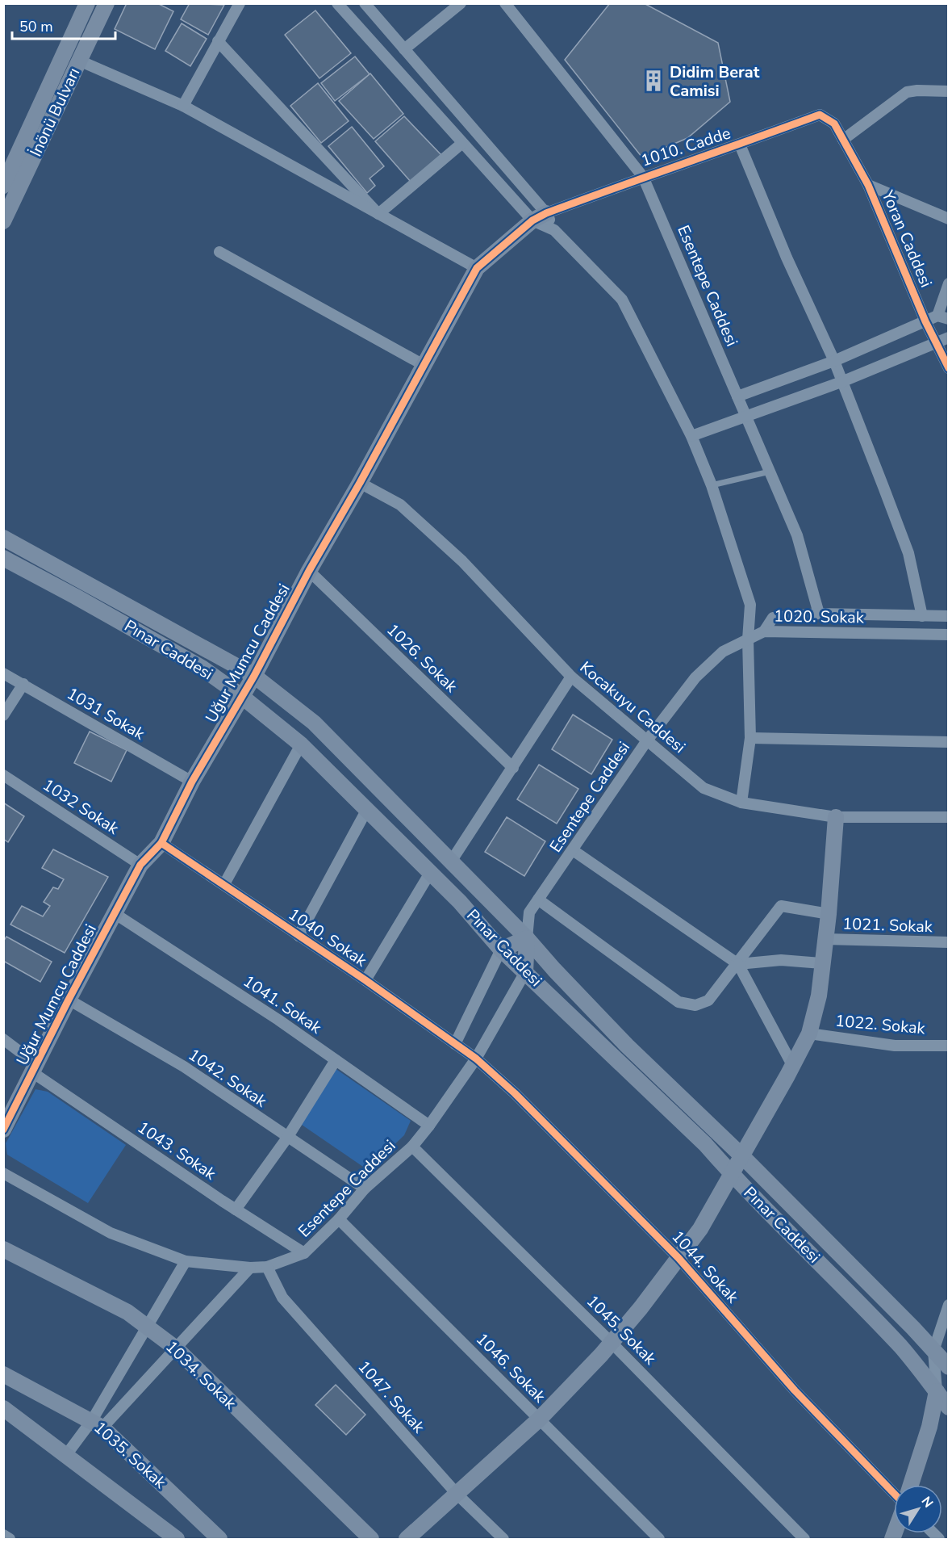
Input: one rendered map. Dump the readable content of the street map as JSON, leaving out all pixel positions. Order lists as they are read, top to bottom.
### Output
{
  "streets": {
    "main road": [
      "İnönü Bulvarı",
      "Pınar Caddesi",
      "Uğur Mumcu Caddesi",
      "1034. Sokak",
      "1035. Sokak"
    ],
    "street": [
      "1010. Cadde",
      "Yoran Caddesi",
      "Esentepe Caddesi",
      "1020. Sokak",
      "1026. Sokak",
      "Kocakuyu Caddesi",
      "1031 Sokak",
      "1032 Sokak",
      "1021. Sokak",
      "1040. Sokak",
      "1041. Sokak",
      "1022. Sokak",
      "1042. Sokak",
      "1043. Sokak",
      "1044. Sokak",
      "1045. Sokak",
      "1046. Sokak",
      "1047. Sokak"
    ]
  },
  "crossings": [
    ["1010. Cadde", "Yoran Caddesi"],
    ["1010. Cadde", "Esentepe Caddesi"],
    ["1010. Cadde", "Uğur Mumcu Caddesi"],
    ["Esentepe Caddesi", "1020. Sokak"],
    ["Esentepe Caddesi", "Pınar Caddesi"],
    ["Esentepe Caddesi", "Kocakuyu Caddesi"],
    ["Esentepe Caddesi", "1040. Sokak"],
    ["Esentepe Caddesi", "1041. Sokak"],
    ["Esentepe Caddesi", "1042. Sokak"],
    ["Esentepe Caddesi", "1043. Sokak"],
    ["Esentepe Caddesi", "1044. Sokak"],
    ["Esentepe Caddesi", "1045. Sokak"],
    ["Esentepe Caddesi", "1046. Sokak"],
    ["Esentepe Caddesi", "1047. Sokak"],
    ["Pınar Caddesi", "Uğur Mumcu Caddesi"],
    ["Uğur Mumcu Caddesi", "1026. Sokak"],
    ["Uğur Mumcu Caddesi", "Kocakuyu Caddesi"],
    ["Uğur Mumcu Caddesi", "1031 Sokak"],
    ["Uğur Mumcu Caddesi", "1032 Sokak"],
    ["Uğur Mumcu Caddesi", "1040. Sokak"],
    ["Uğur Mumcu Caddesi", "1041. Sokak"],
    ["Uğur Mumcu Caddesi", "1042. Sokak"],
    ["Uğur Mumcu Caddesi", "1043. Sokak"],
    ["1040. Sokak", "1044. Sokak"]
  ],
  "places": {
    "building": ["Didim Berat Camisi"]
  },
  "scale_bar": "50 m",
  "north": "top right"
}
